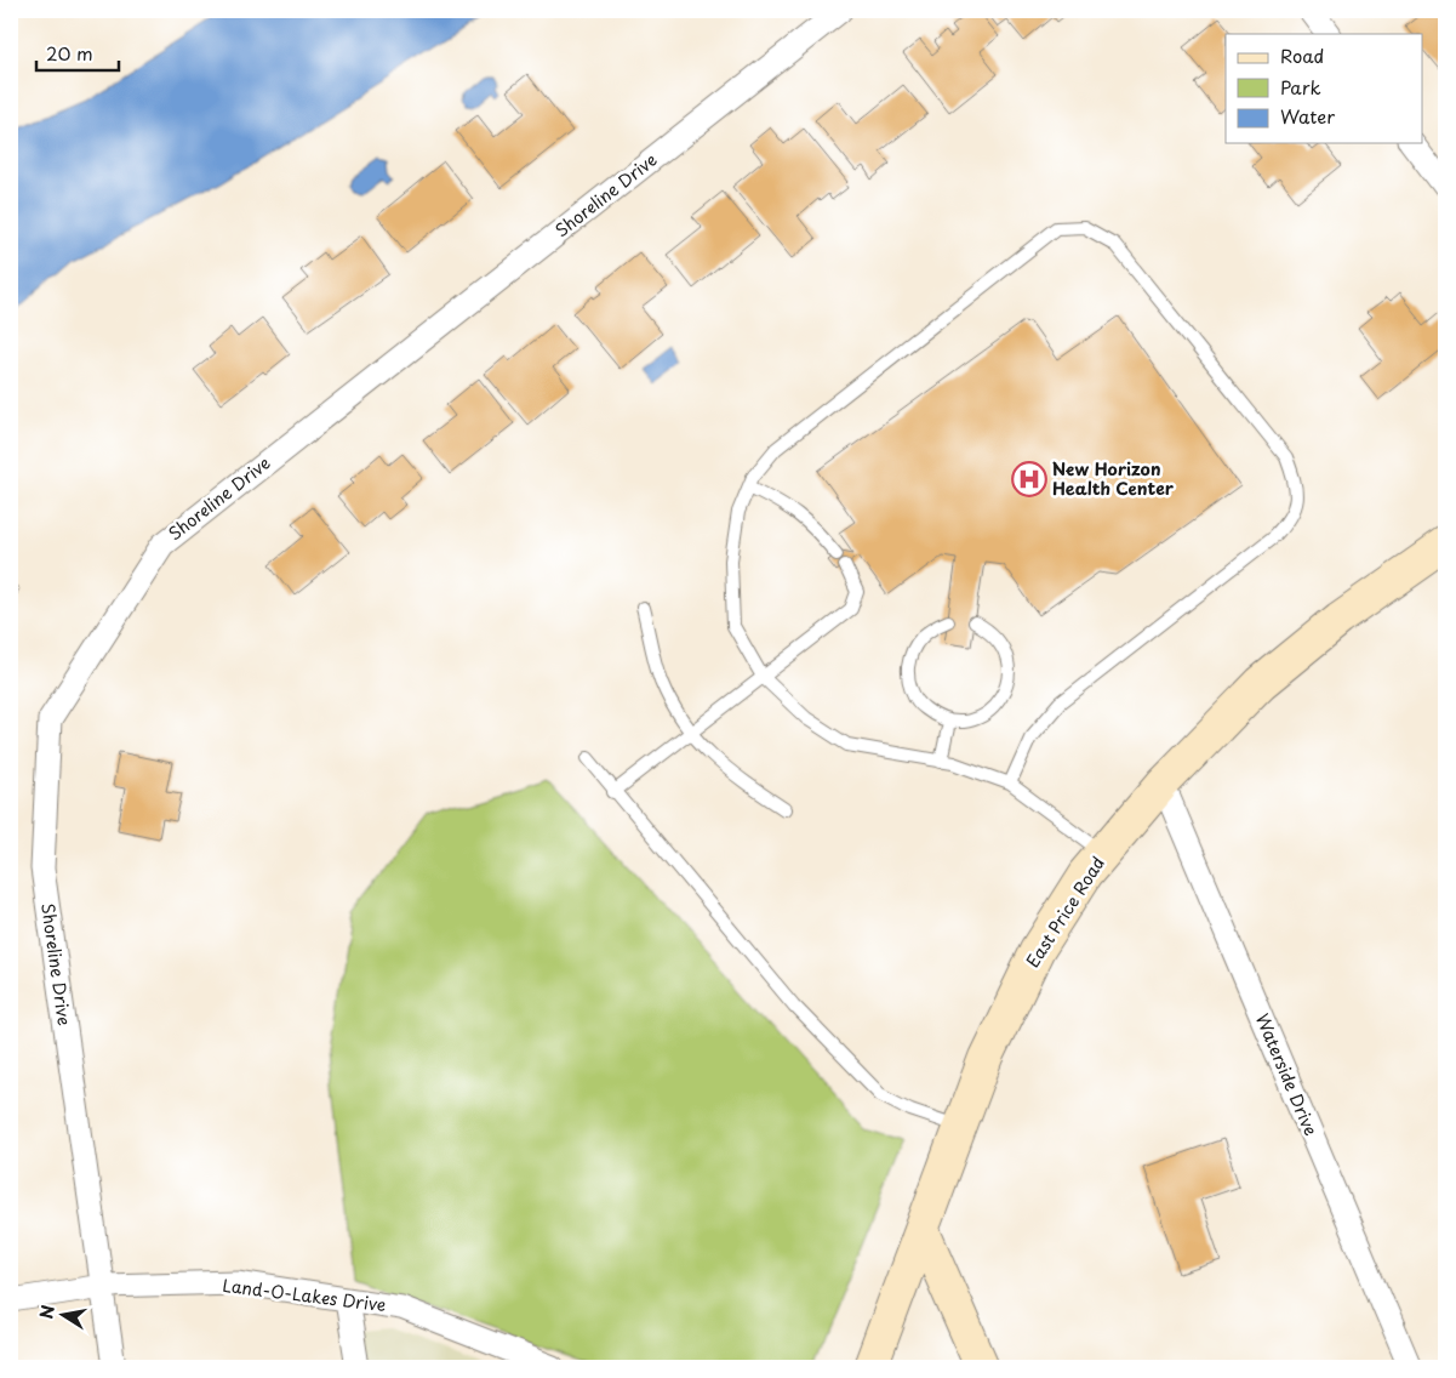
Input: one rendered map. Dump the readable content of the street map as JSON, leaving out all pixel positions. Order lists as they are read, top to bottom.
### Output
{
  "streets": {
    "main road": ["East Price Road"],
    "street": ["Shoreline Drive", "Waterside Drive", "Land-O-Lakes Drive"]
  },
  "crossings": [
    ["Shoreline Drive", "Land-O-Lakes Drive"],
    ["East Price Road", "Waterside Drive"]
  ],
  "places": {
    "hospital": ["New Horizon Health Center"]
  },
  "legend": ["Road", "Park", "Water"],
  "scale_bar": "20 m",
  "north": "left"
}
